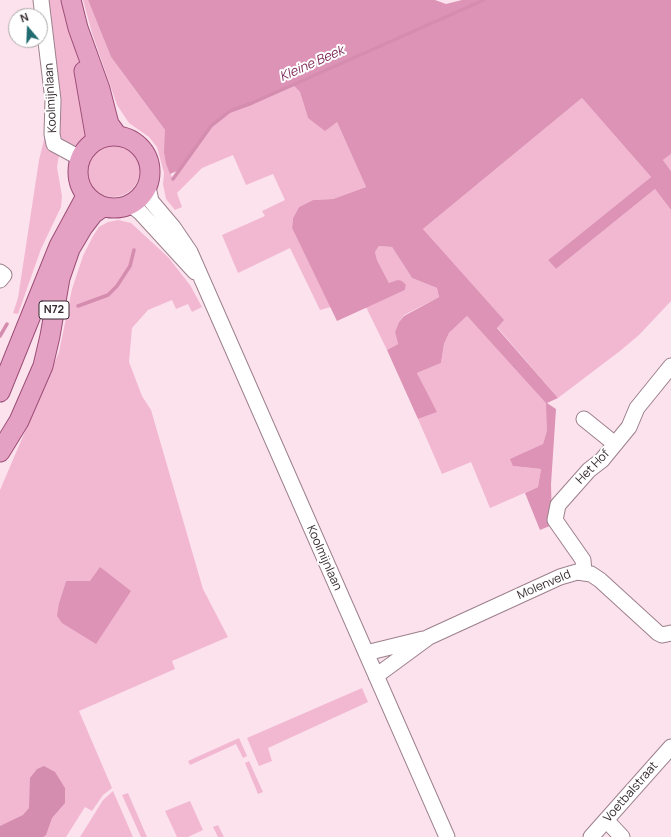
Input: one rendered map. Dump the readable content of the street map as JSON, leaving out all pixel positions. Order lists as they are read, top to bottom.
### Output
{
  "streets": {
    "main road": ["N72"],
    "street": [
      "Koolmijnlaan",
      "Het Hof",
      "Molenveld",
      "Voetbalstraat"
    ]
  },
  "crossings": [
    ["Koolmijnlaan", "N72"],
    ["Het Hof", "Molenveld"]
  ],
  "water": ["Kleine Beek"],
  "north": "top"
}
